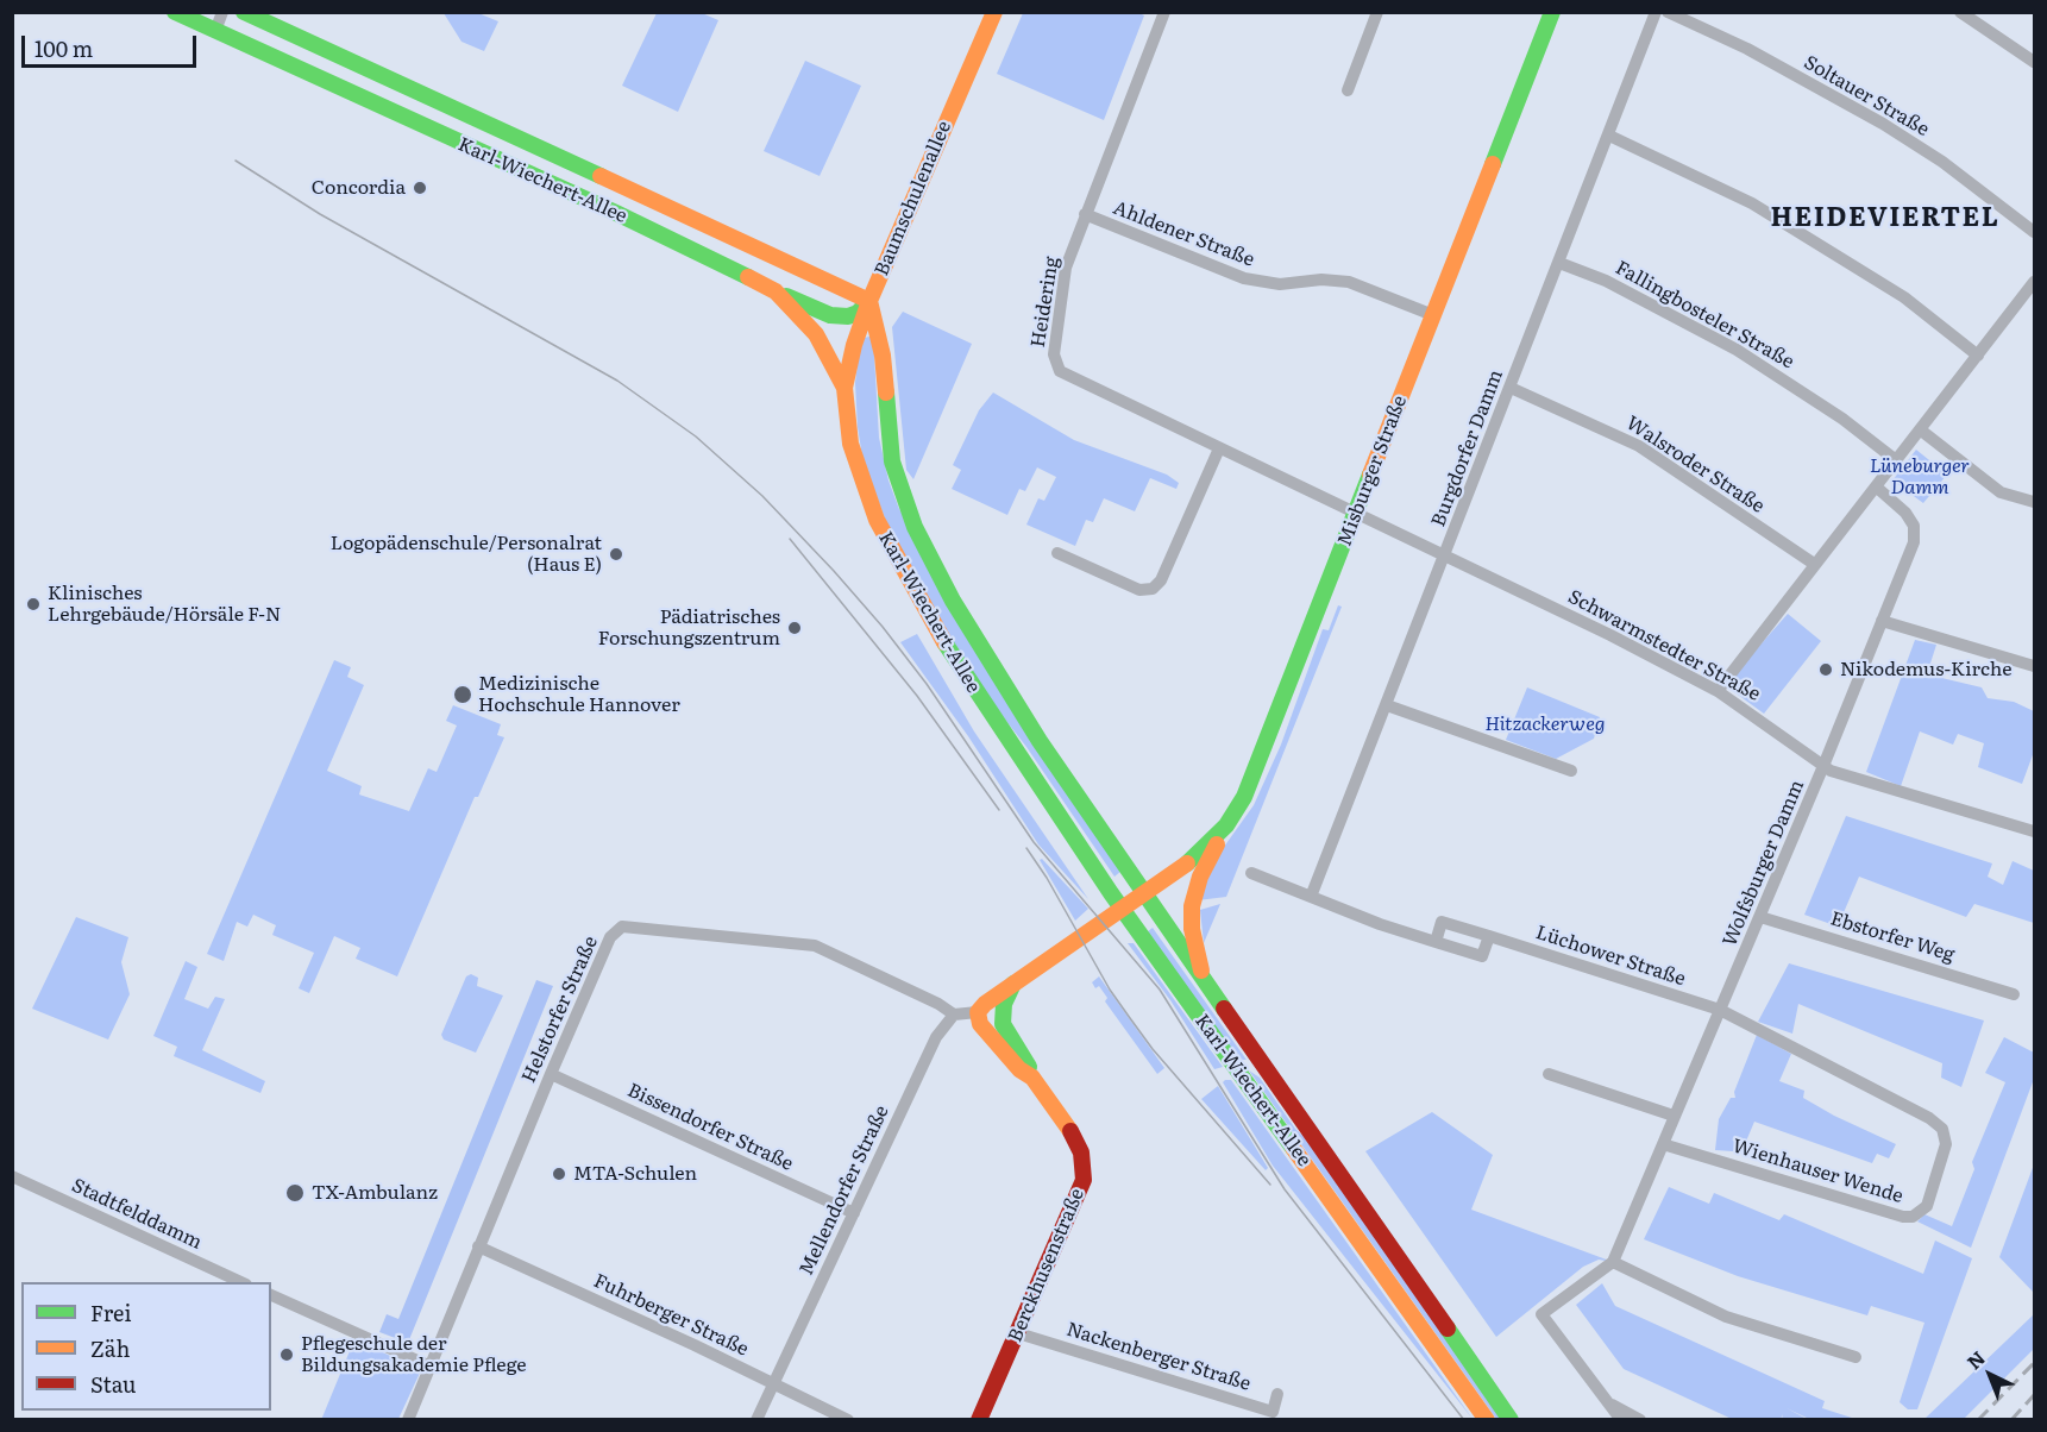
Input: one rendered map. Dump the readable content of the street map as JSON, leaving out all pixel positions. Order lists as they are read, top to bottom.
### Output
{
  "streets": {
    "main road": [
      "Karl-Wiechert-Allee",
      "Baumschulenallee",
      "Misburger Straße",
      "Berckhusenstraße"
    ],
    "street": [
      "Soltauer Straße",
      "Ahldener Straße",
      "Heidering",
      "Fallingbosteler Straße",
      "Burgdorfer Damm",
      "Walsroder Straße",
      "Schwarmstedter Straße",
      "Wolfsburger Damm",
      "Ebstorfer Weg",
      "Lüchower Straße",
      "Helstorfer Straße",
      "Bissendorfer Straße",
      "Wienhauser Wende",
      "Mellendorfer Straße",
      "Stadtfelddamm",
      "Fuhrberger Straße",
      "Nackenberger Straße"
    ]
  },
  "crossings": [
    ["Karl-Wiechert-Allee", "Baumschulenallee"],
    ["Karl-Wiechert-Allee", "Misburger Straße"],
    ["Ahldener Straße", "Heidering"],
    ["Ahldener Straße", "Misburger Straße"],
    ["Heidering", "Misburger Straße"],
    ["Heidering", "Schwarmstedter Straße"],
    ["Fallingbosteler Straße", "Burgdorfer Damm"],
    ["Burgdorfer Damm", "Walsroder Straße"],
    ["Burgdorfer Damm", "Schwarmstedter Straße"],
    ["Misburger Straße", "Schwarmstedter Straße"],
    ["Schwarmstedter Straße", "Wolfsburger Damm"],
    ["Wolfsburger Damm", "Ebstorfer Weg"],
    ["Wolfsburger Damm", "Lüchower Straße"],
    ["Wolfsburger Damm", "Wienhauser Wende"],
    ["Lüchower Straße", "Wienhauser Wende"],
    ["Helstorfer Straße", "Bissendorfer Straße"],
    ["Helstorfer Straße", "Mellendorfer Straße"],
    ["Helstorfer Straße", "Fuhrberger Straße"],
    ["Bissendorfer Straße", "Mellendorfer Straße"],
    ["Mellendorfer Straße", "Fuhrberger Straße"],
    ["Berckhusenstraße", "Nackenberger Straße"]
  ],
  "districts": ["HEIDEVIERTEL"],
  "parks": ["Lüneburger Damm", "Hitzackerweg"],
  "places": [
    "Concordia",
    "Logopädenschule/Personalrat (Haus E)",
    "Klinisches Lehrgebäude/Hörsäle F-N",
    "Pädiatrisches Forschungszentrum",
    "Nikodemus-Kirche",
    "Medizinische Hochschule Hannover",
    "MTA-Schulen",
    "TX-Ambulanz",
    "Pflegeschule der Bildungsakademie Pflege"
  ],
  "legend": ["Frei", "Zäh", "Stau"],
  "scale_bar": "100 m",
  "north": "top left"
}
